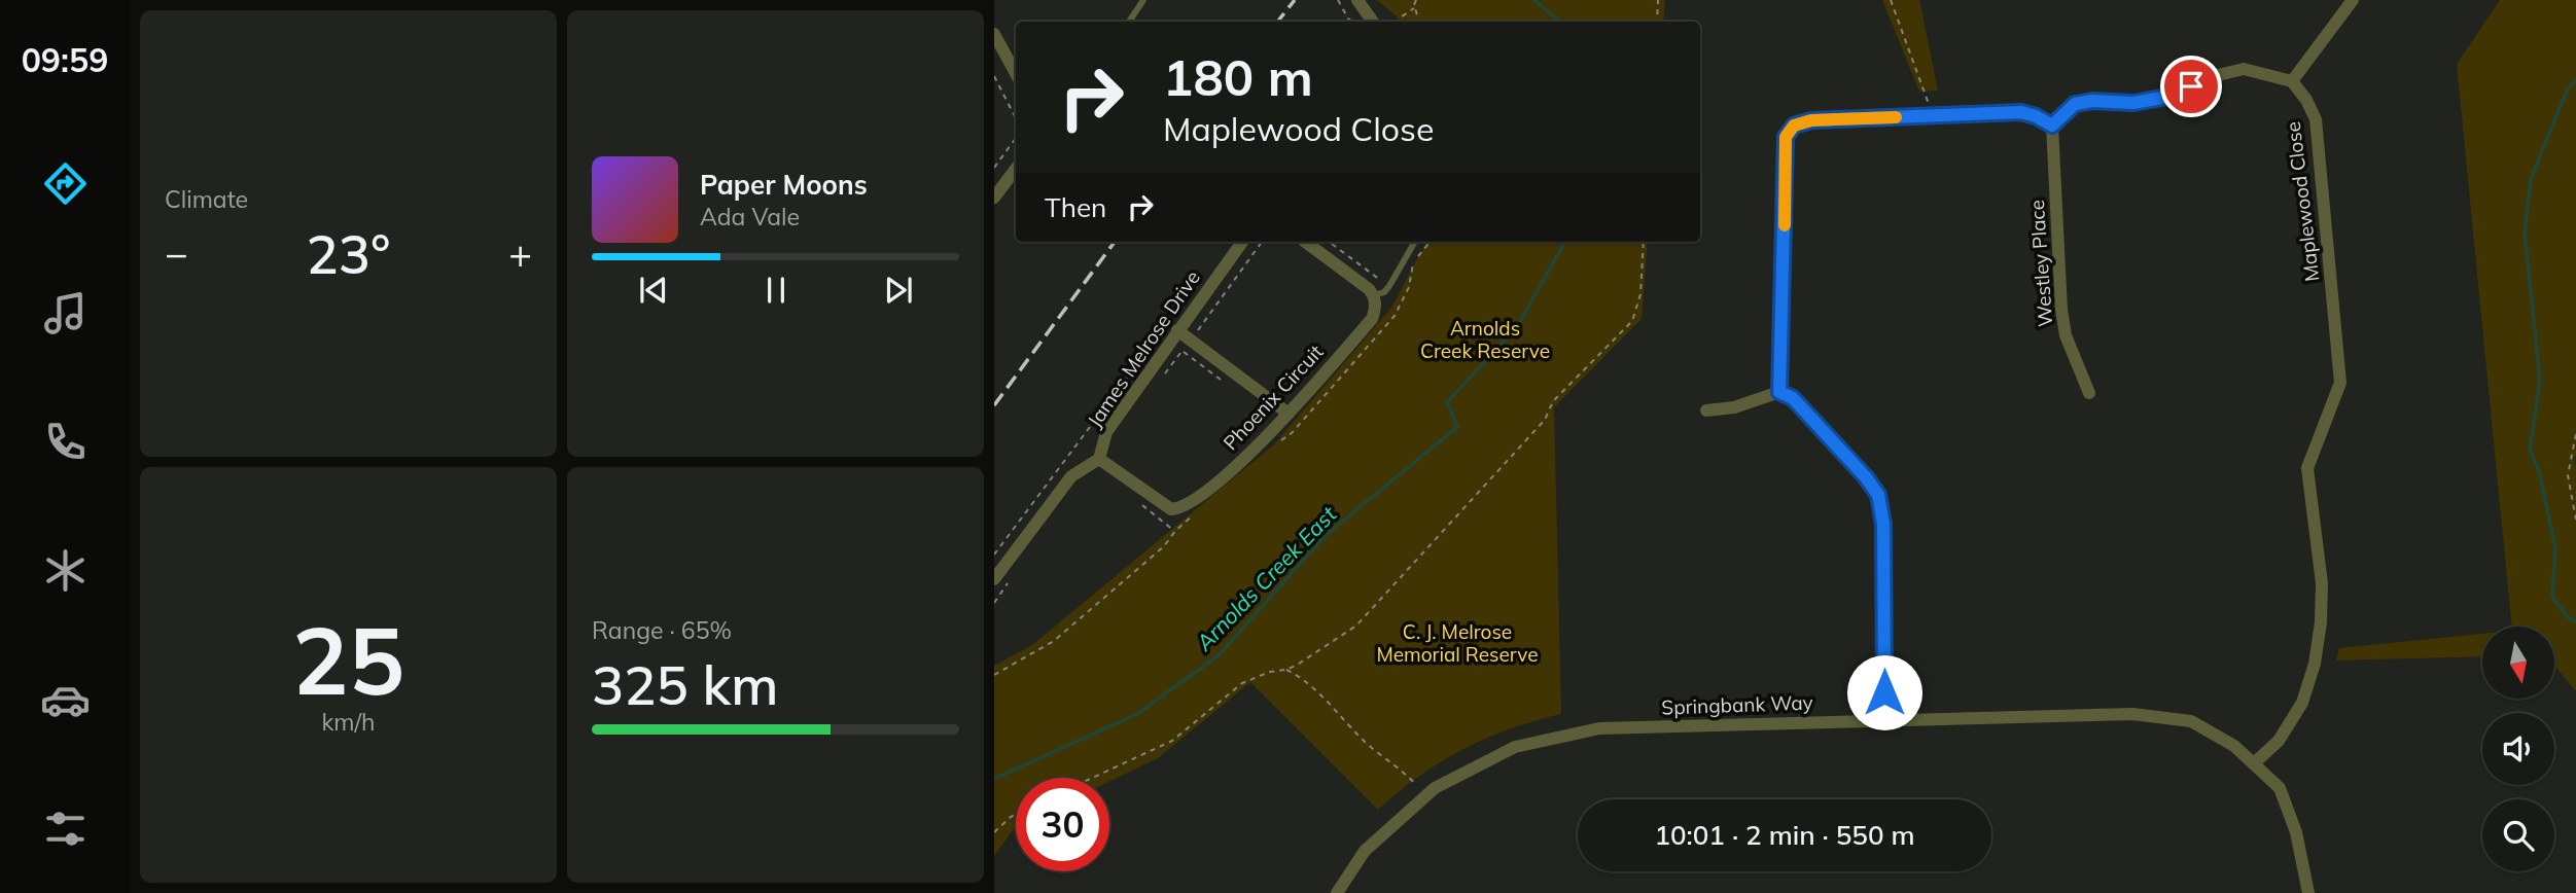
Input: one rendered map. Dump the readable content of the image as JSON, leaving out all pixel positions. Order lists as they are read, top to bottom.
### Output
{
  "streets": {
    "street": [
      "Maplewood Close",
      "Westley Place",
      "James Melrose Drive",
      "Phoenix Circuit",
      "Springbank Way"
    ]
  },
  "crossings": [
    ["Maplewood Close", "Springbank Way"],
    ["James Melrose Drive", "Phoenix Circuit"]
  ],
  "water": ["Arnolds Creek East"],
  "parks": ["Arnolds Creek Reserve", "C. J. Melrose Memorial Reserve"],
  "north": "bottom",
  "page": {
    "tabs": "09:59",
    "tile": [
      "Climate",
      ["25", "km/h"],
      ["Range · 65%", "325 km"]
    ],
    "turn": ["180 m", "Maplewood Close"],
    "song": ["Paper Moons", "Ada Vale"],
    "then": "Then",
    "heat": ["−", "23°", "+"],
    "limit": "30",
    "trip": "10:01 · 2 min · 550 m"
  }
}
